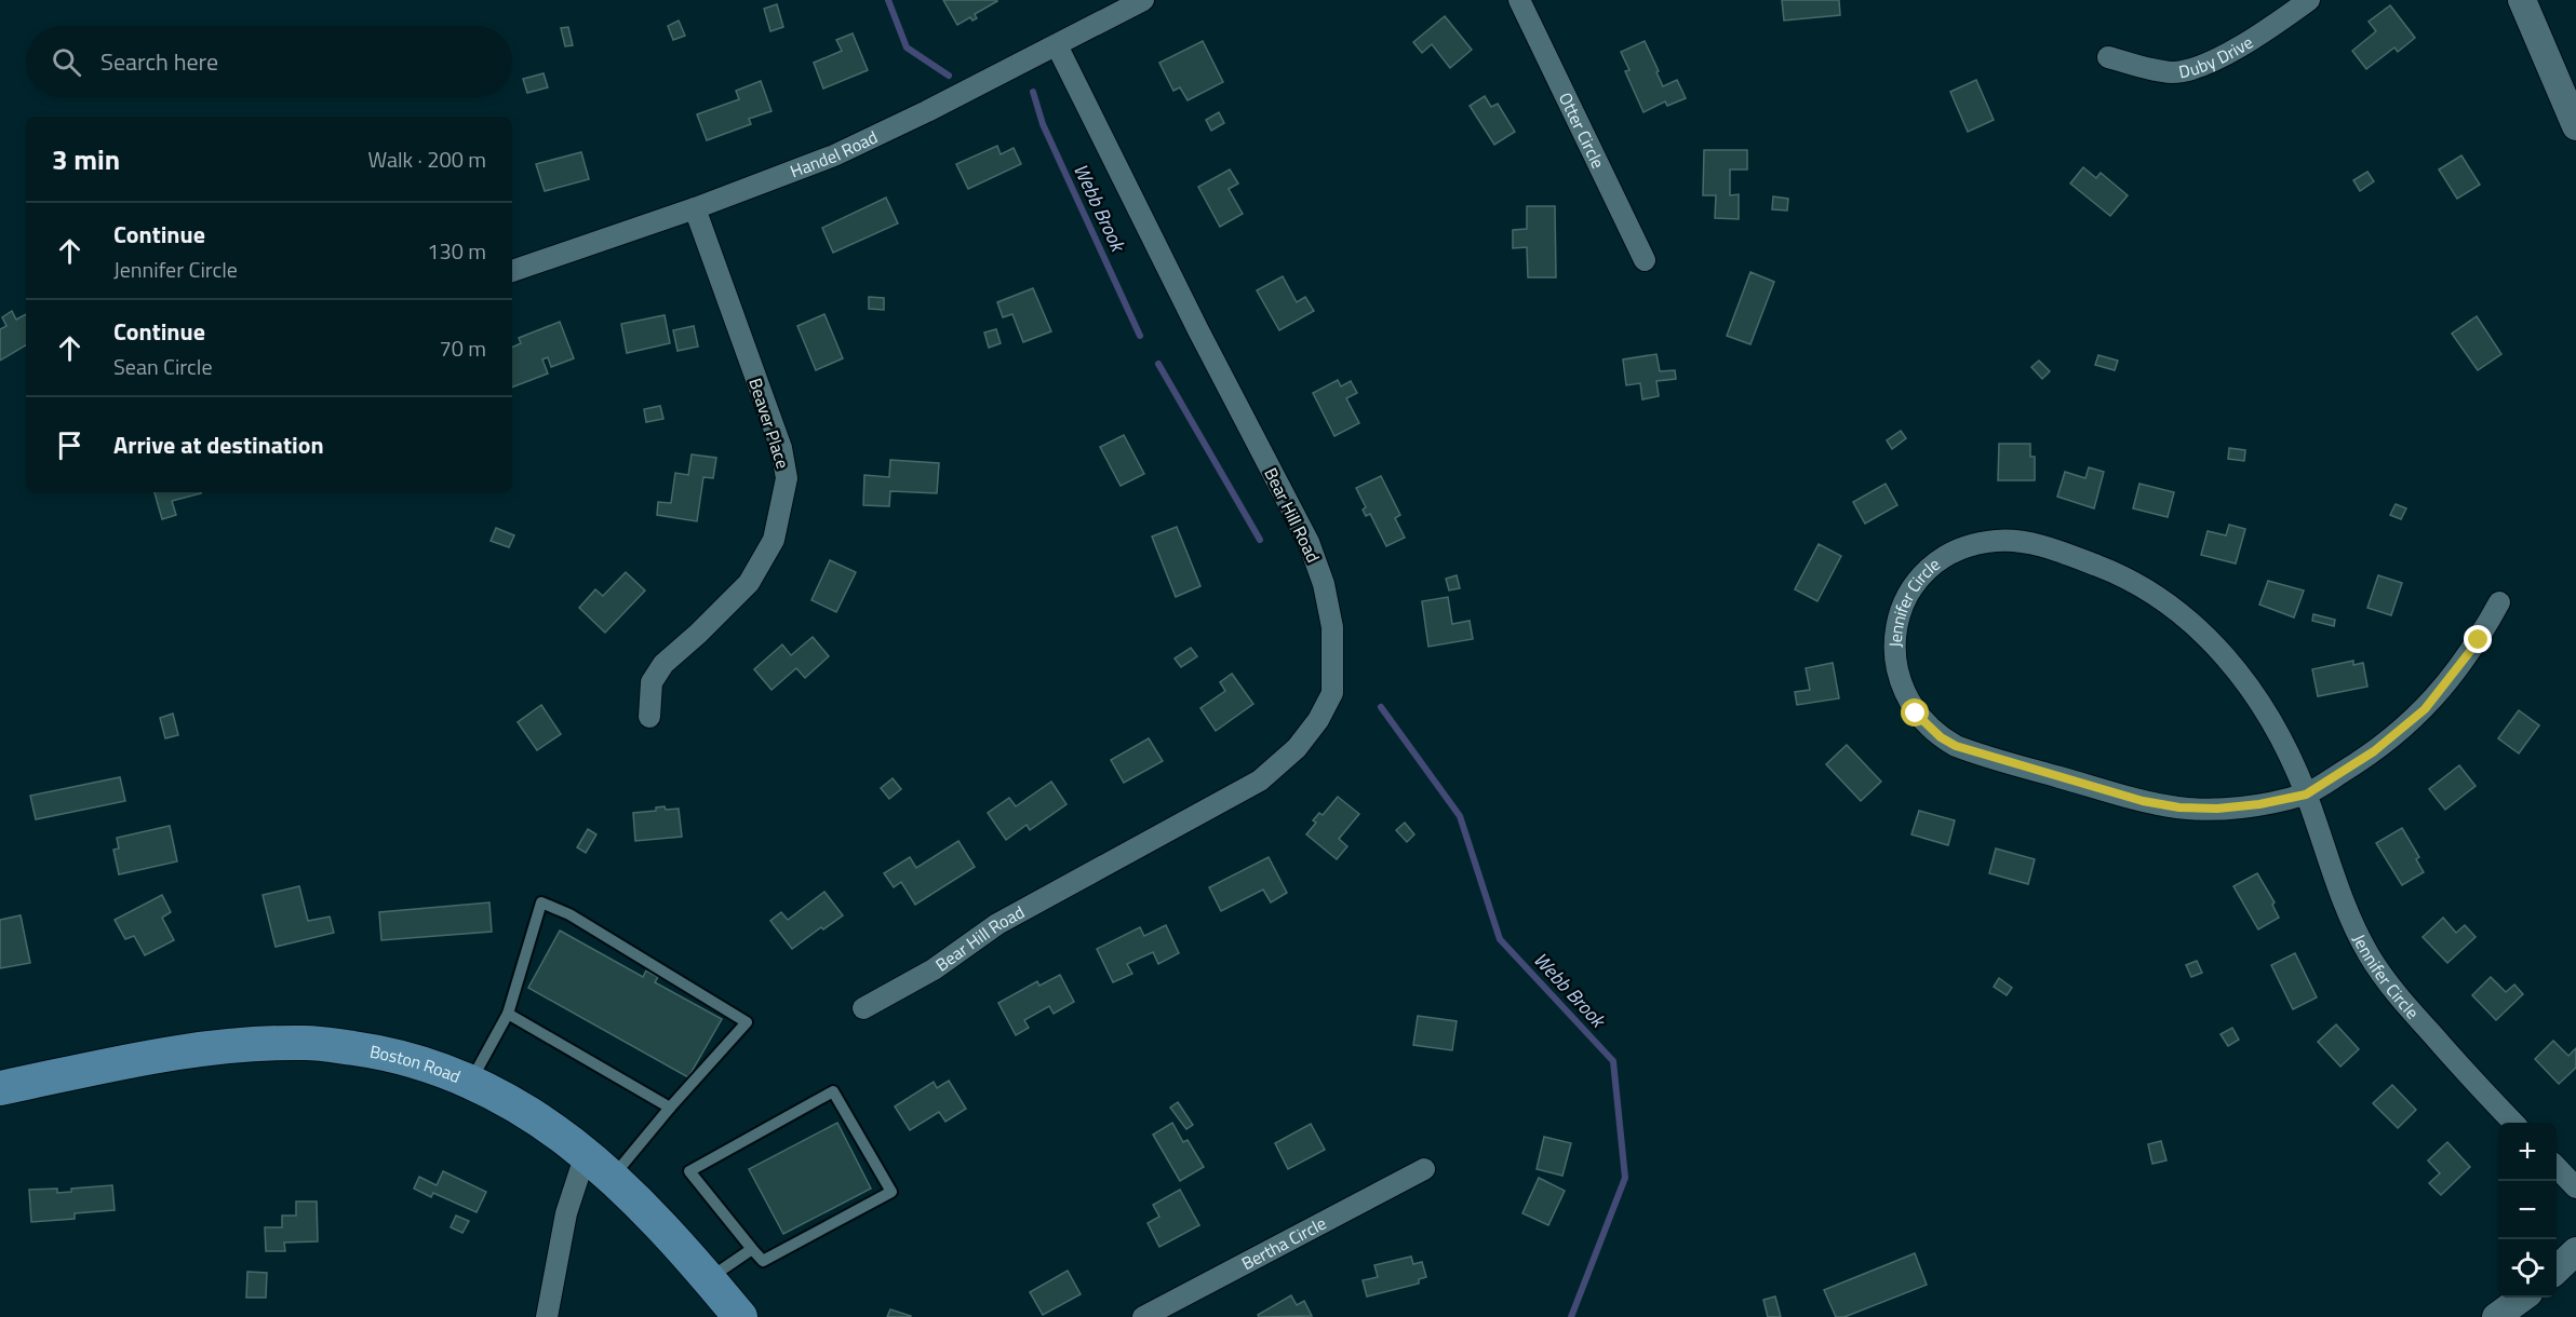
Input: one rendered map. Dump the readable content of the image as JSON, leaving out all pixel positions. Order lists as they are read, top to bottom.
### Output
{
  "streets": {
    "main road": ["Boston Road"],
    "street": [
      "Duby Drive",
      "Otter Circle",
      "Handel Road",
      "Beaver Place",
      "Bear Hill Road",
      "Jennifer Circle",
      "Bertha Circle"
    ]
  },
  "crossings": [
    ["Handel Road", "Beaver Place"],
    ["Handel Road", "Bear Hill Road"]
  ],
  "water": ["Webb Brook"],
  "page": {
    "search": "Search here",
    "heading": ["3 min", "Walk · 200 m"],
    "list": [
      ["Continue", "Jennifer Circle", "130 m"],
      ["Continue", "Sean Circle", "70 m"],
      "Arrive at destination"
    ],
    "map_buttons": ["+", "−"]
  }
}
